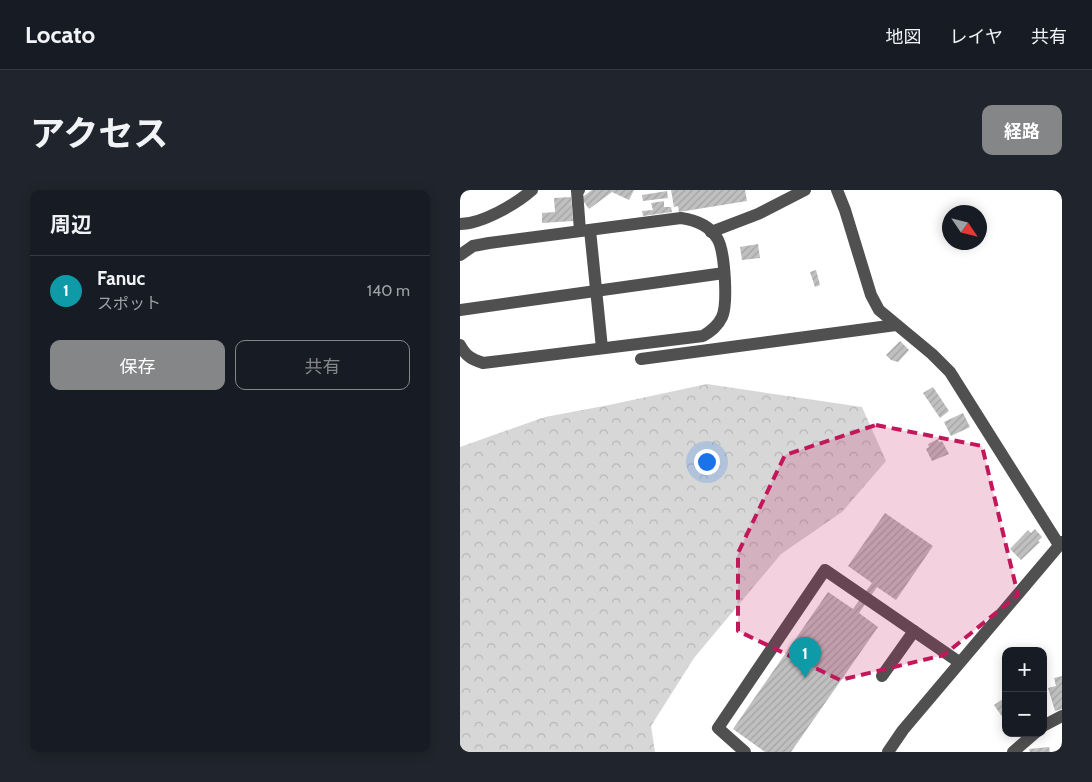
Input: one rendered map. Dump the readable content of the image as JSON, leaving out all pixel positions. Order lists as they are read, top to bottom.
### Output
{
  "north": "bottom right",
  "page": {
    "header": "Locato",
    "nav": ["地図", "レイヤ", "共有"],
    "title": "アクセス",
    "buttons": [
      "経路",
      ["保存", "共有"]
    ],
    "heading": "周辺",
    "list": [
      {
        "mark": "1",
        "name": "Fanuc",
        "note": "スポット",
        "value": "140 m"
      }
    ],
    "pins": "1",
    "map_buttons": ["+", "−"]
  }
}
